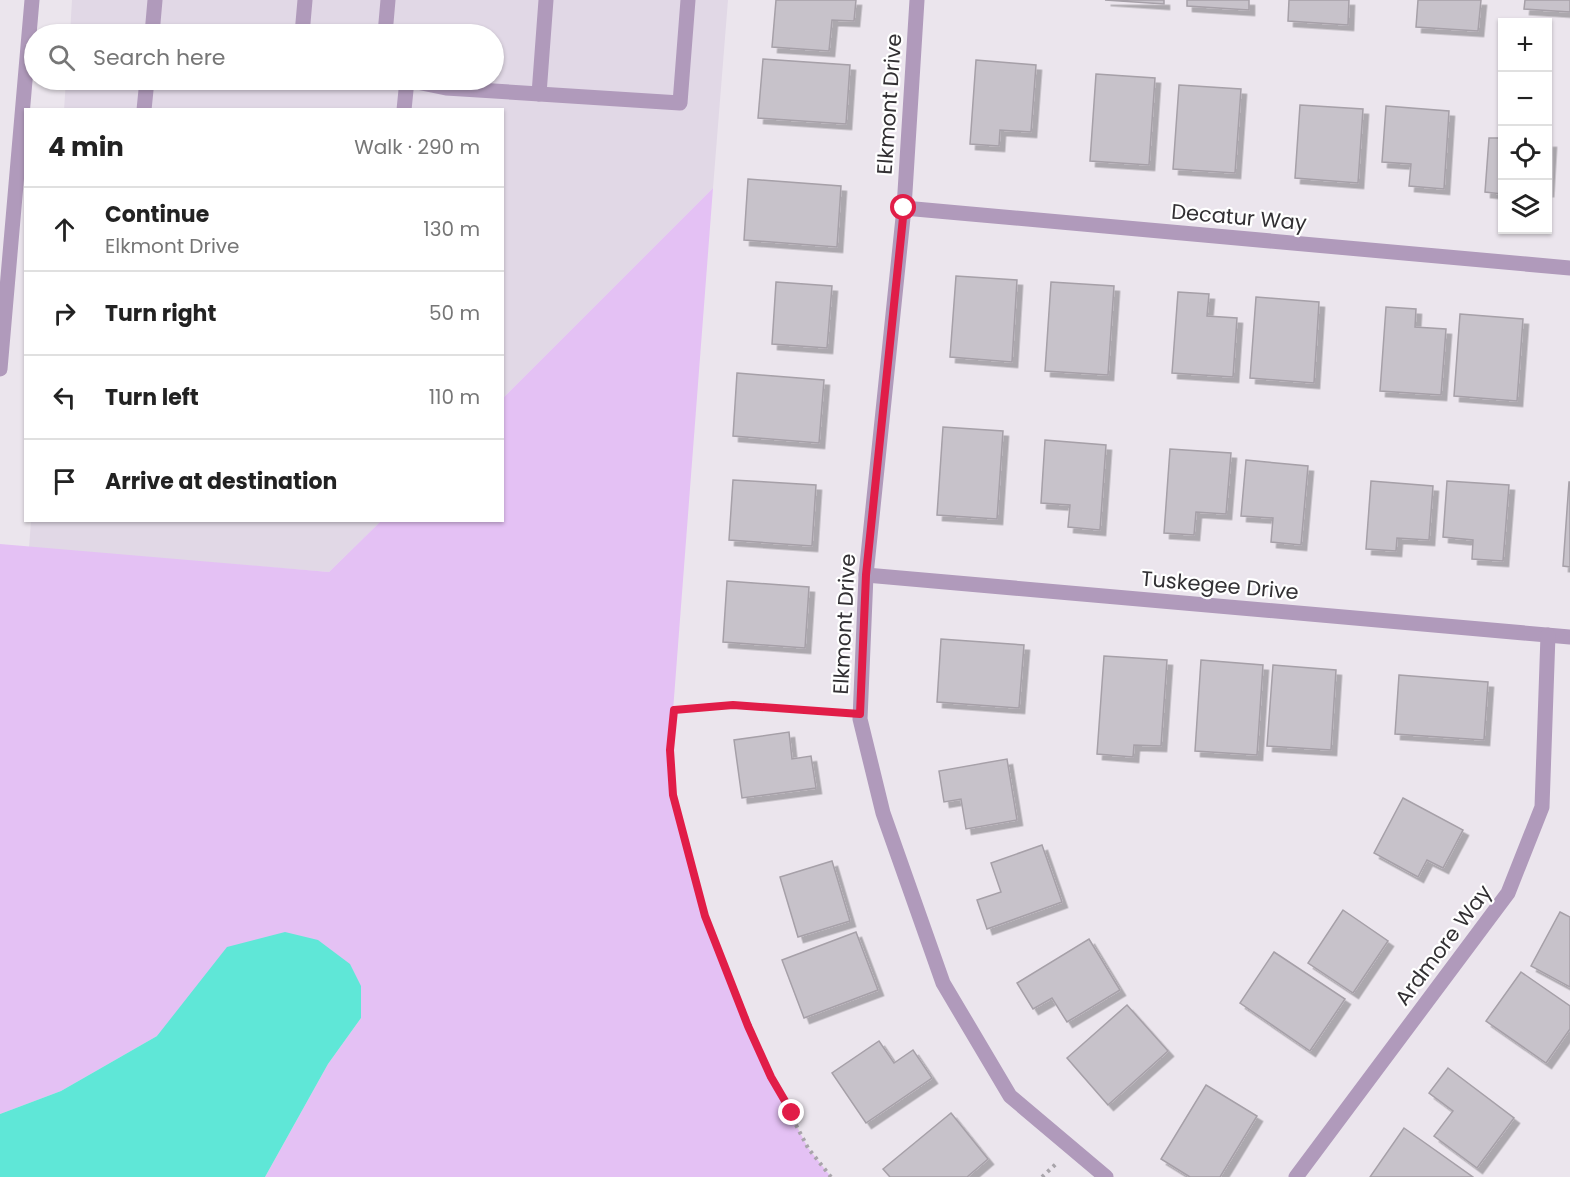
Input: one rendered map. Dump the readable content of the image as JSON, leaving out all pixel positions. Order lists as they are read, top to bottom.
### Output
{
  "streets": {
    "street": [
      "Elkmont Drive",
      "Decatur Way",
      "Tuskegee Drive",
      "Ardmore Way"
    ]
  },
  "crossings": [
    ["Elkmont Drive", "Decatur Way"],
    ["Elkmont Drive", "Tuskegee Drive"],
    ["Tuskegee Drive", "Ardmore Way"]
  ],
  "page": {
    "map_buttons": ["+", "−"],
    "search": "Search here",
    "heading": ["4 min", "Walk · 290 m"],
    "list": [
      ["Continue", "Elkmont Drive", "130 m"],
      ["Turn right", "50 m"],
      ["Turn left", "110 m"],
      "Arrive at destination"
    ]
  }
}
